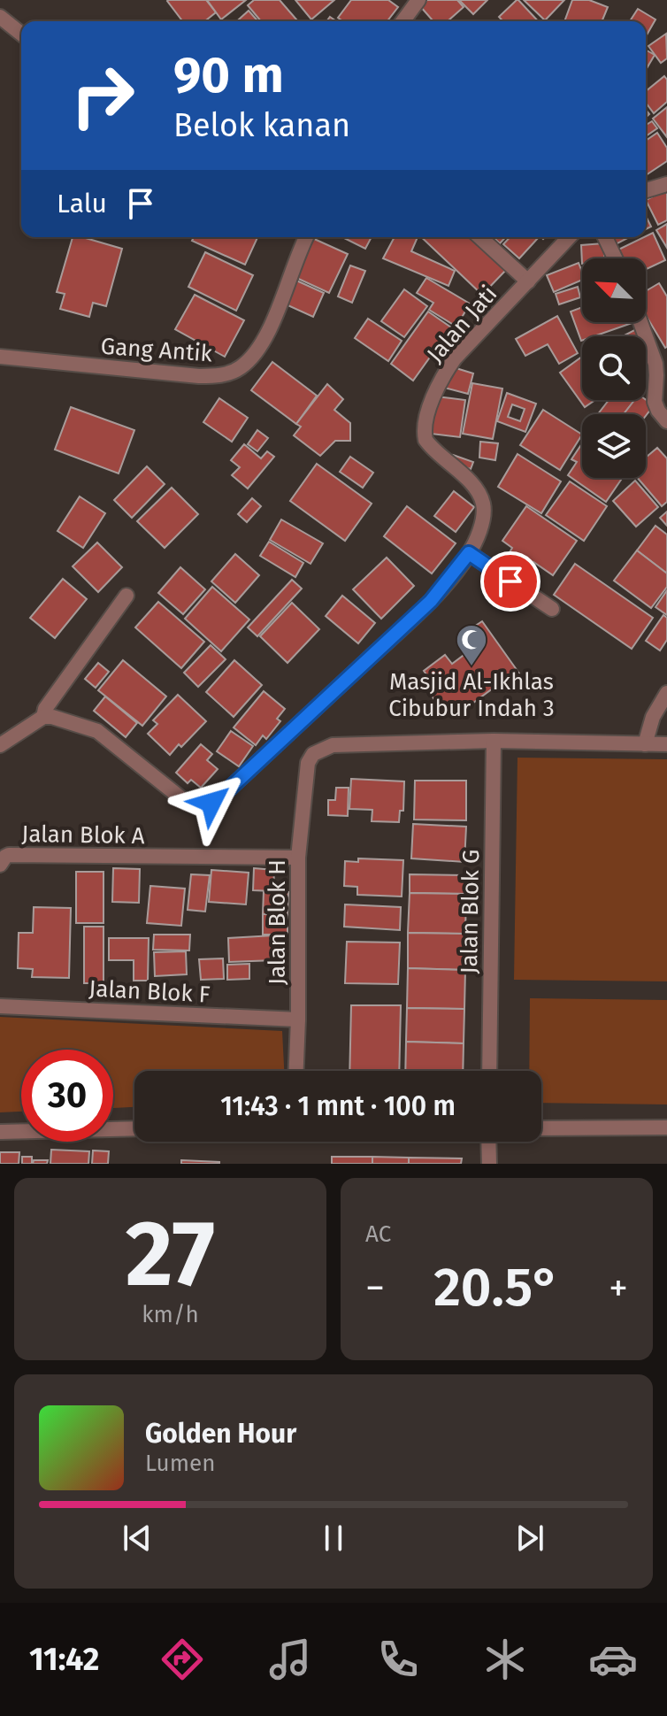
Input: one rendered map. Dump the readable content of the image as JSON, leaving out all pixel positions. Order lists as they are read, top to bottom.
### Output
{
  "streets": {
    "street": [
      "Jalan Jati",
      "Gang Antik",
      "Jalan Blok A",
      "Jalan Blok G",
      "Jalan Blok H",
      "Jalan Blok F"
    ]
  },
  "crossings": [
    ["Jalan Blok A", "Jalan Blok H"],
    ["Jalan Blok G", "Jalan Blok H"],
    ["Jalan Blok H", "Jalan Blok F"]
  ],
  "places": {
    "mosque": ["Masjid Al-Ikhlas Cibubur Indah 3"]
  },
  "north": "top left",
  "page": {
    "turn": ["90 m", "Belok kanan"],
    "then": "Lalu",
    "limit": "30",
    "trip": "11:43 · 1 mnt · 100 m",
    "tile": [
      ["27", "km/h"],
      "AC"
    ],
    "heat": ["−", "20.5°", "+"],
    "song": ["Golden Hour", "Lumen"],
    "tabs": "11:42"
  }
}
